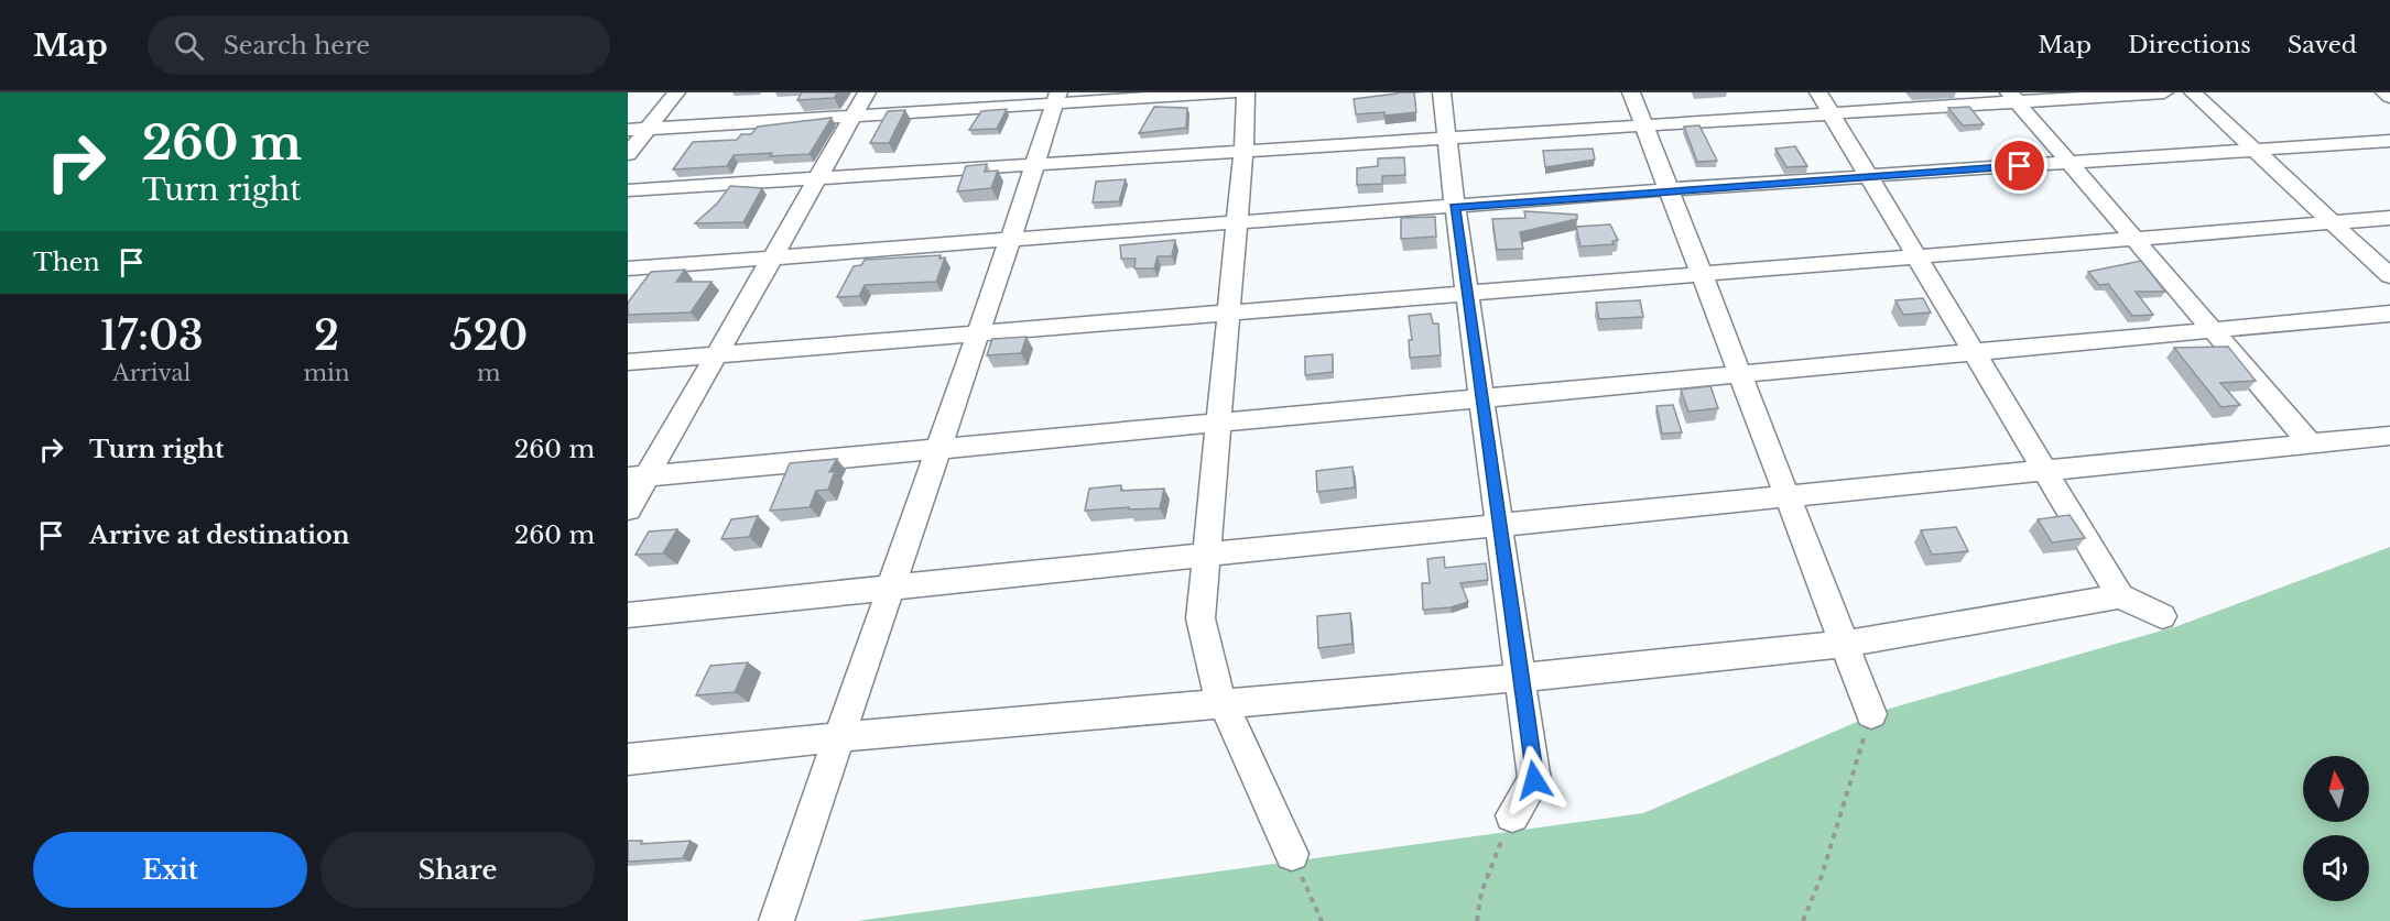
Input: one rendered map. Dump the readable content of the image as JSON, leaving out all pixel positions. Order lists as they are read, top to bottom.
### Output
{
  "north": "top",
  "page": {
    "header": "Map",
    "search": "Search here",
    "nav": ["Map", "Directions", "Saved"],
    "turn": ["260 m", "Turn right"],
    "then": "Then",
    "eta": [
      "17:03",
      "Arrival",
      "2",
      "min",
      "520",
      "m"
    ],
    "list": [
      {
        "name": "Turn right",
        "value": "260 m"
      },
      {
        "name": "Arrive at destination",
        "value": "260 m"
      }
    ],
    "buttons": ["Exit", "Share"]
  }
}
